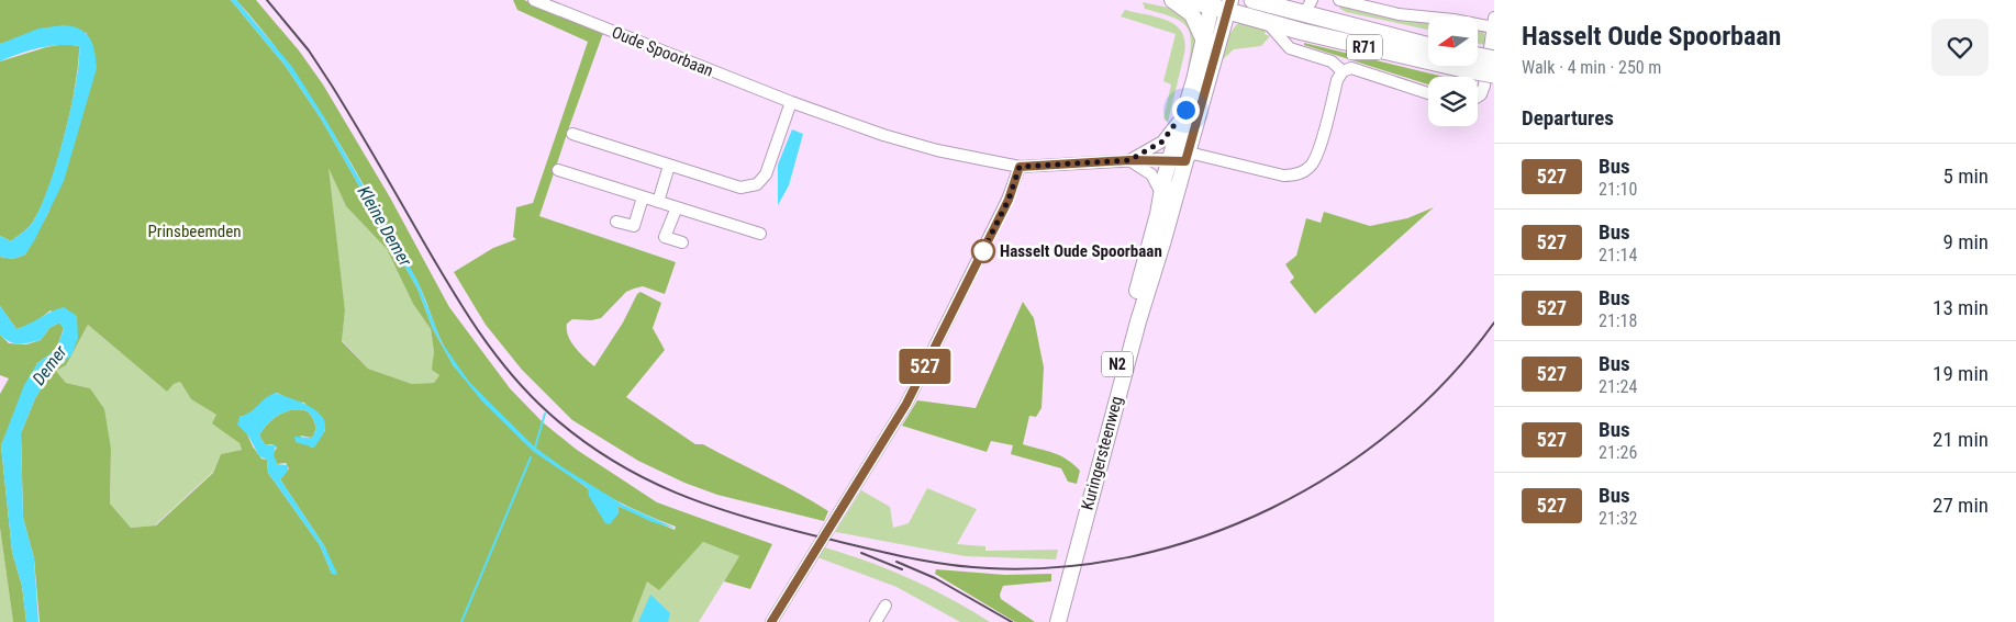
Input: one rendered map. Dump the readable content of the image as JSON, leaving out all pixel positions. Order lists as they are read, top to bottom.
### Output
{
  "streets": {
    "highway": ["R71"],
    "main road": ["N2", "Kuringersteenweg"],
    "street": ["Oude Spoorbaan"]
  },
  "crossings": [
    ["R71", "Kuringersteenweg"],
    ["Oude Spoorbaan", "Kuringersteenweg"]
  ],
  "water": ["Kleine Demer", "Demer"],
  "parks": ["Prinsbeemden"],
  "places": ["Hasselt Oude Spoorbaan"],
  "lines": ["bus line 527"],
  "north": "left",
  "page": {
    "on_map": "527",
    "heading": [
      ["Hasselt Oude Spoorbaan", "Walk · 4 min · 250 m"],
      "Departures"
    ],
    "list": [
      {
        "mark": "527",
        "name": "Bus",
        "note": "21:10",
        "value": "5 min"
      },
      {
        "mark": "527",
        "name": "Bus",
        "note": "21:14",
        "value": "9 min"
      },
      {
        "mark": "527",
        "name": "Bus",
        "note": "21:18",
        "value": "13 min"
      },
      {
        "mark": "527",
        "name": "Bus",
        "note": "21:24",
        "value": "19 min"
      },
      {
        "mark": "527",
        "name": "Bus",
        "note": "21:26",
        "value": "21 min"
      },
      {
        "mark": "527",
        "name": "Bus",
        "note": "21:32",
        "value": "27 min"
      }
    ]
  }
}
